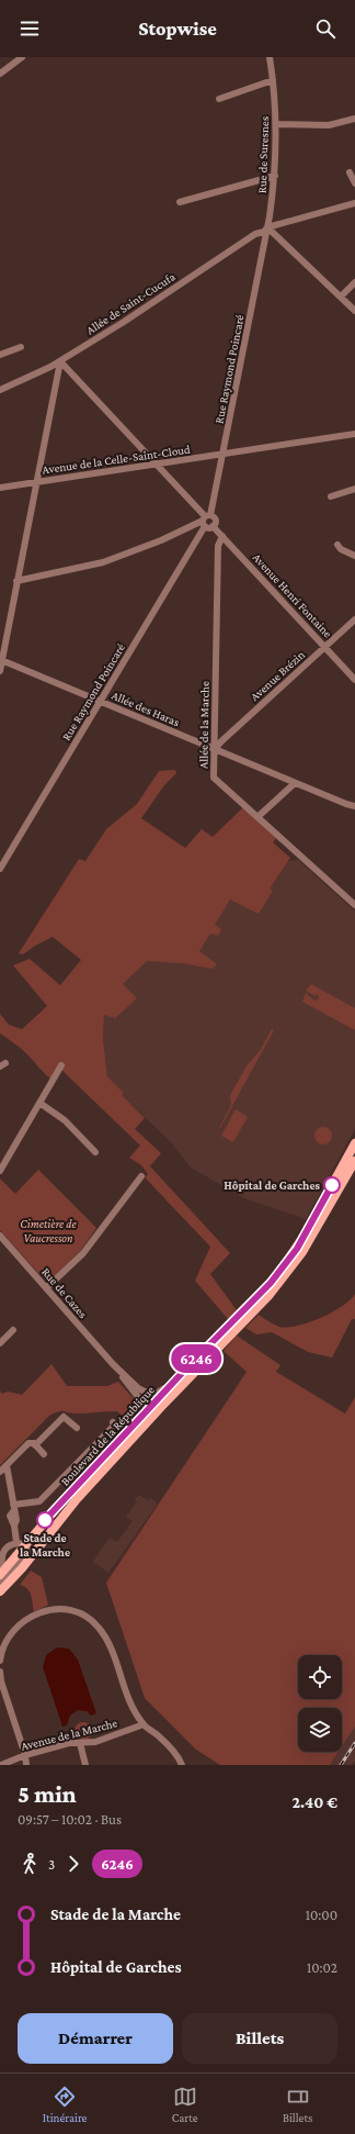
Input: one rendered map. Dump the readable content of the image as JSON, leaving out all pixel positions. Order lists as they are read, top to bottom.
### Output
{
  "streets": {
    "main road": ["Boulevard de la République"],
    "street": [
      "Rue de Suresnes",
      "Allée de Saint-Cucufa",
      "Rue Raymond Poincaré",
      "Avenue de la Celle-Saint-Cloud",
      "Avenue Henri Fontaine",
      "Avenue Brézin",
      "Allée des Haras",
      "Allée de la Marche",
      "Rue de Cazes",
      "Avenue de la Marche"
    ]
  },
  "crossings": [
    ["Rue de Suresnes", "Allée de Saint-Cucufa"],
    ["Rue de Suresnes", "Rue Raymond Poincaré"],
    ["Allée de Saint-Cucufa", "Rue Raymond Poincaré"],
    ["Rue Raymond Poincaré", "Avenue de la Celle-Saint-Cloud"],
    ["Rue Raymond Poincaré", "Allée des Haras"],
    ["Avenue Henri Fontaine", "Avenue Brézin"],
    ["Avenue Henri Fontaine", "Allée de la Marche"],
    ["Avenue Brézin", "Allée des Haras"],
    ["Avenue Brézin", "Allée de la Marche"],
    ["Allée des Haras", "Allée de la Marche"],
    ["Rue de Cazes", "Boulevard de la République"]
  ],
  "parks": ["Cimetière de Vaucresson"],
  "places": ["Hôpital de Garches", "Stade de la Marche"],
  "lines": ["bus line 6246"],
  "page": {
    "header": "Stopwise",
    "on_map": "6246",
    "heading": ["5 min", "09:57 – 10:02 · Bus", "2.40 €"],
    "legs": ["3", "6246"],
    "list": [
      {
        "name": "Stade de la Marche",
        "value": "10:00"
      },
      {
        "name": "Hôpital de Garches",
        "value": "10:02"
      }
    ],
    "buttons": ["Démarrer", "Billets"],
    "tabs": ["Itinéraire", "Carte", "Billets"]
  }
}
